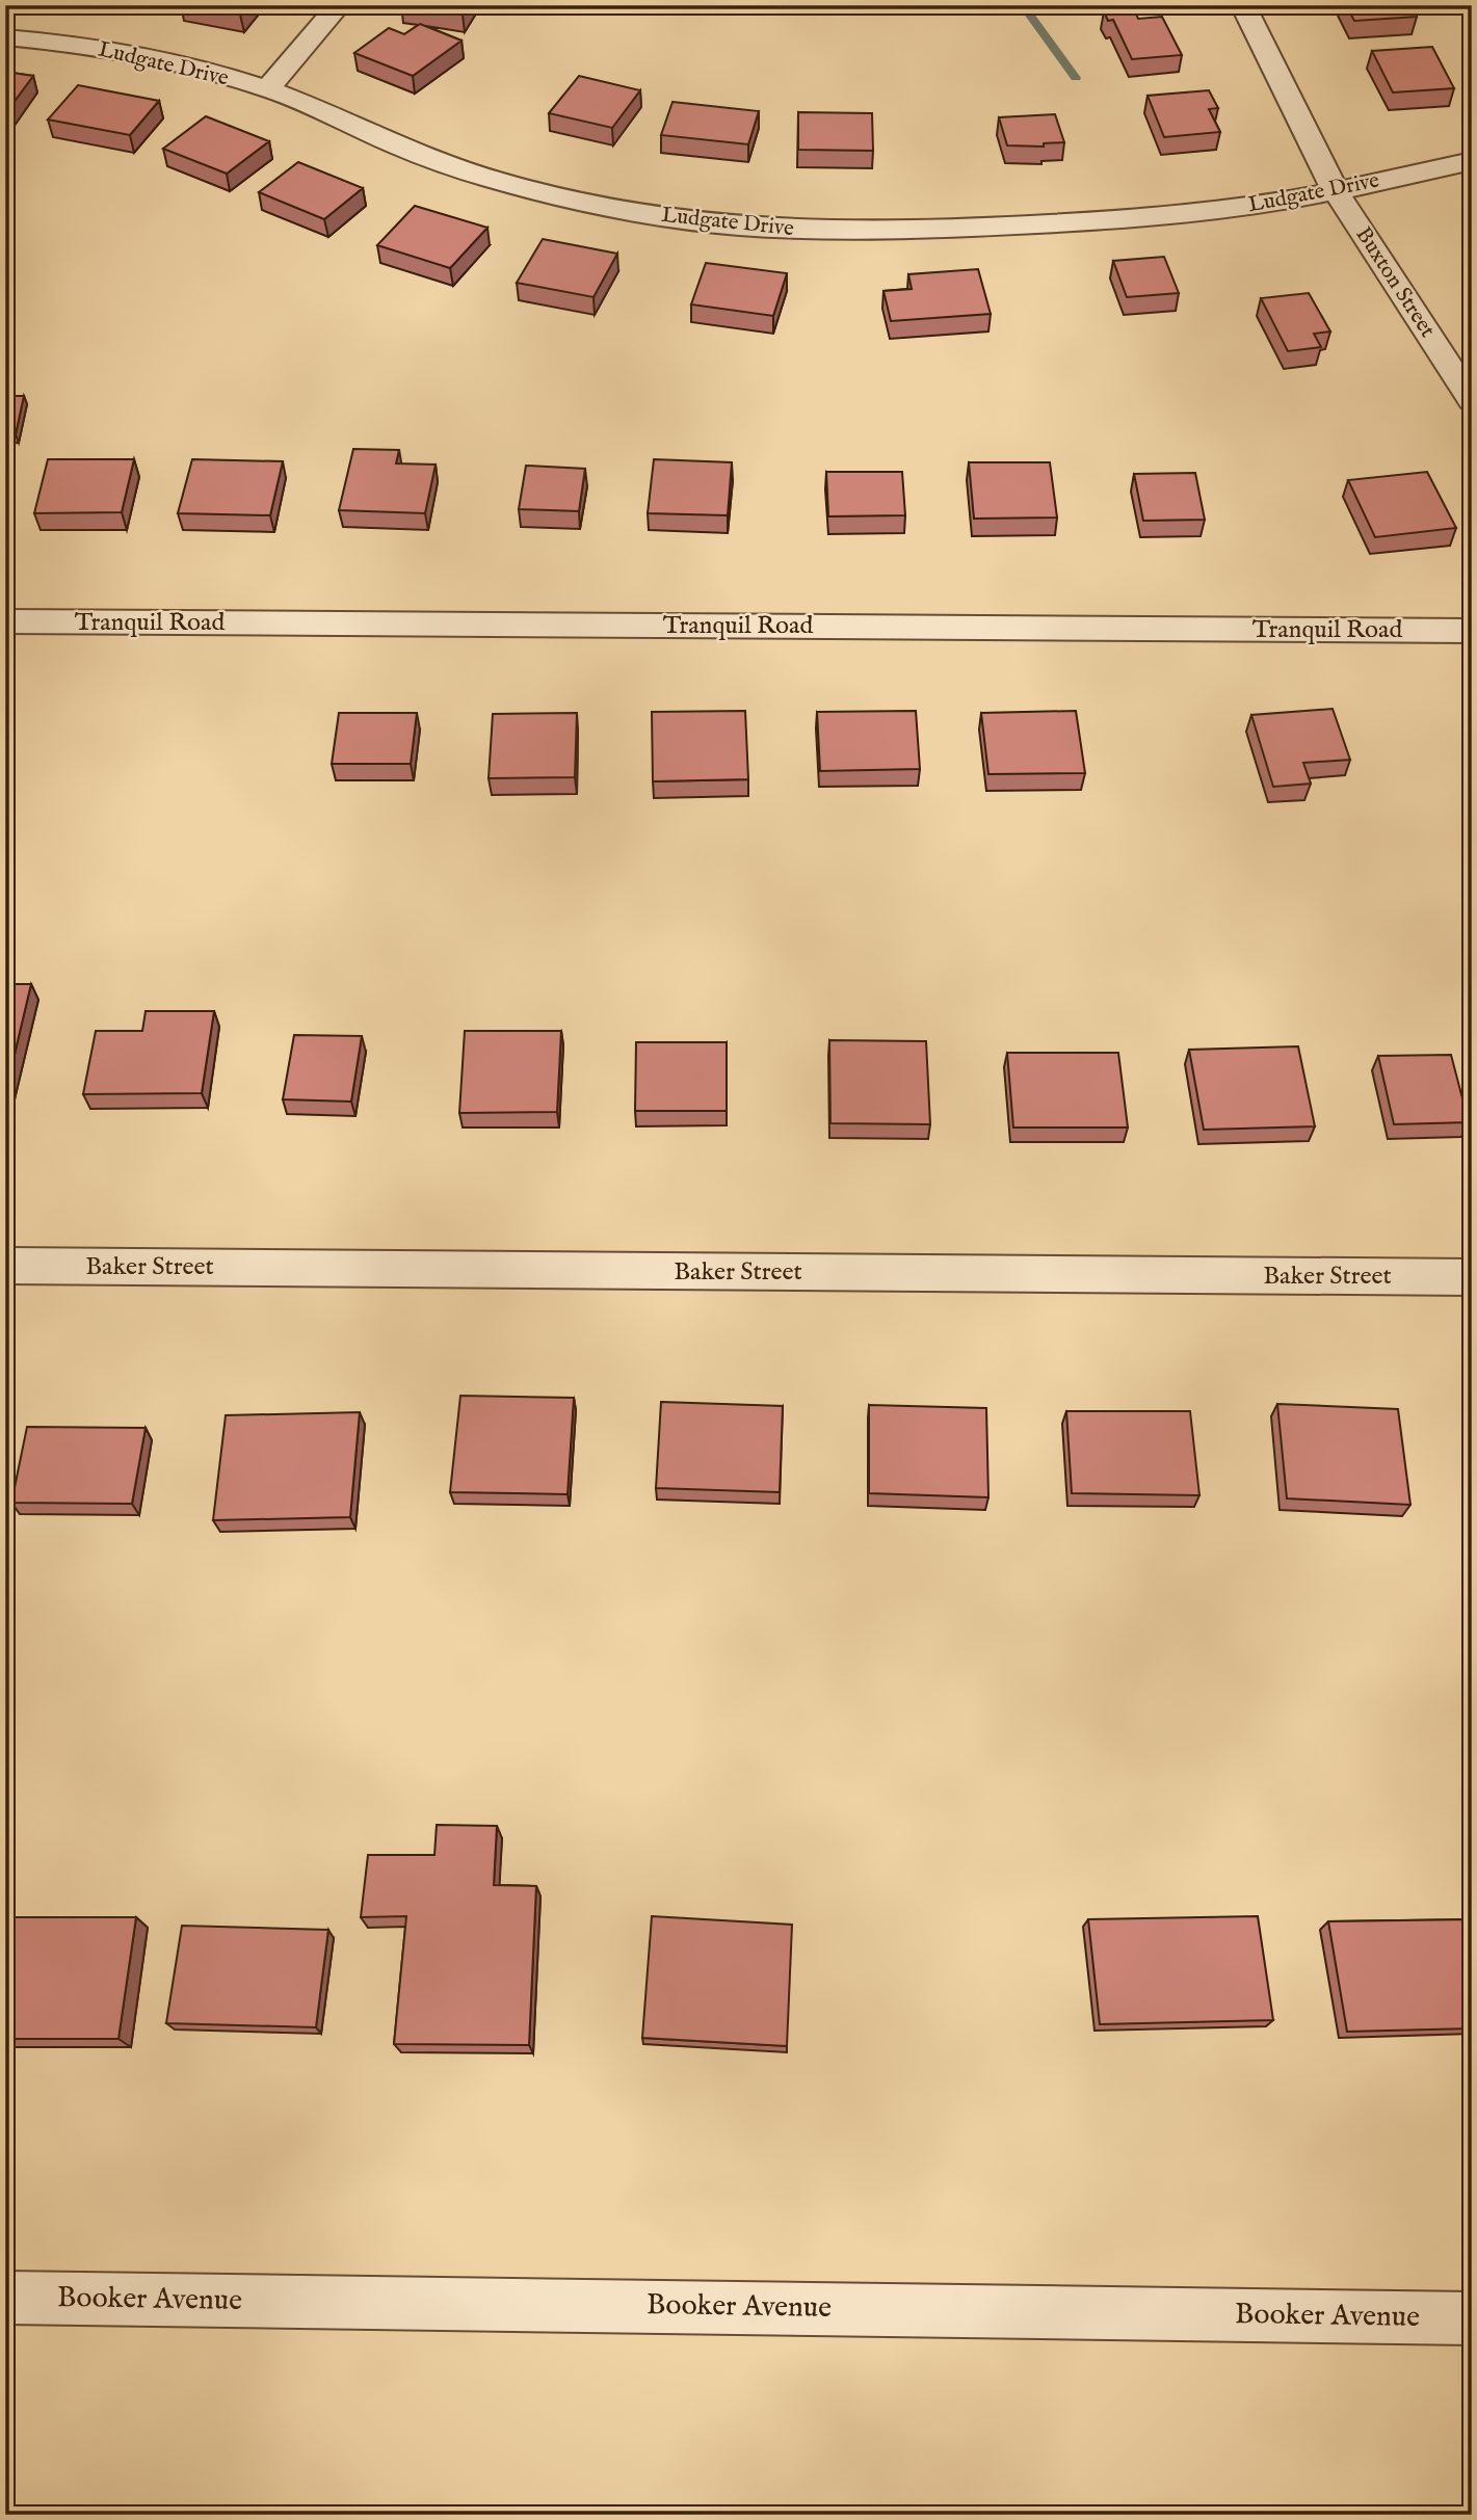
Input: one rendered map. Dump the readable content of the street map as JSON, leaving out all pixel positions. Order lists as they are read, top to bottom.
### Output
{
  "streets": {
    "street": [
      "Ludgate Drive",
      "Buxton Street",
      "Tranquil Road",
      "Baker Street",
      "Booker Avenue"
    ]
  },
  "crossings": [
    ["Ludgate Drive", "Buxton Street"]
  ]
}
